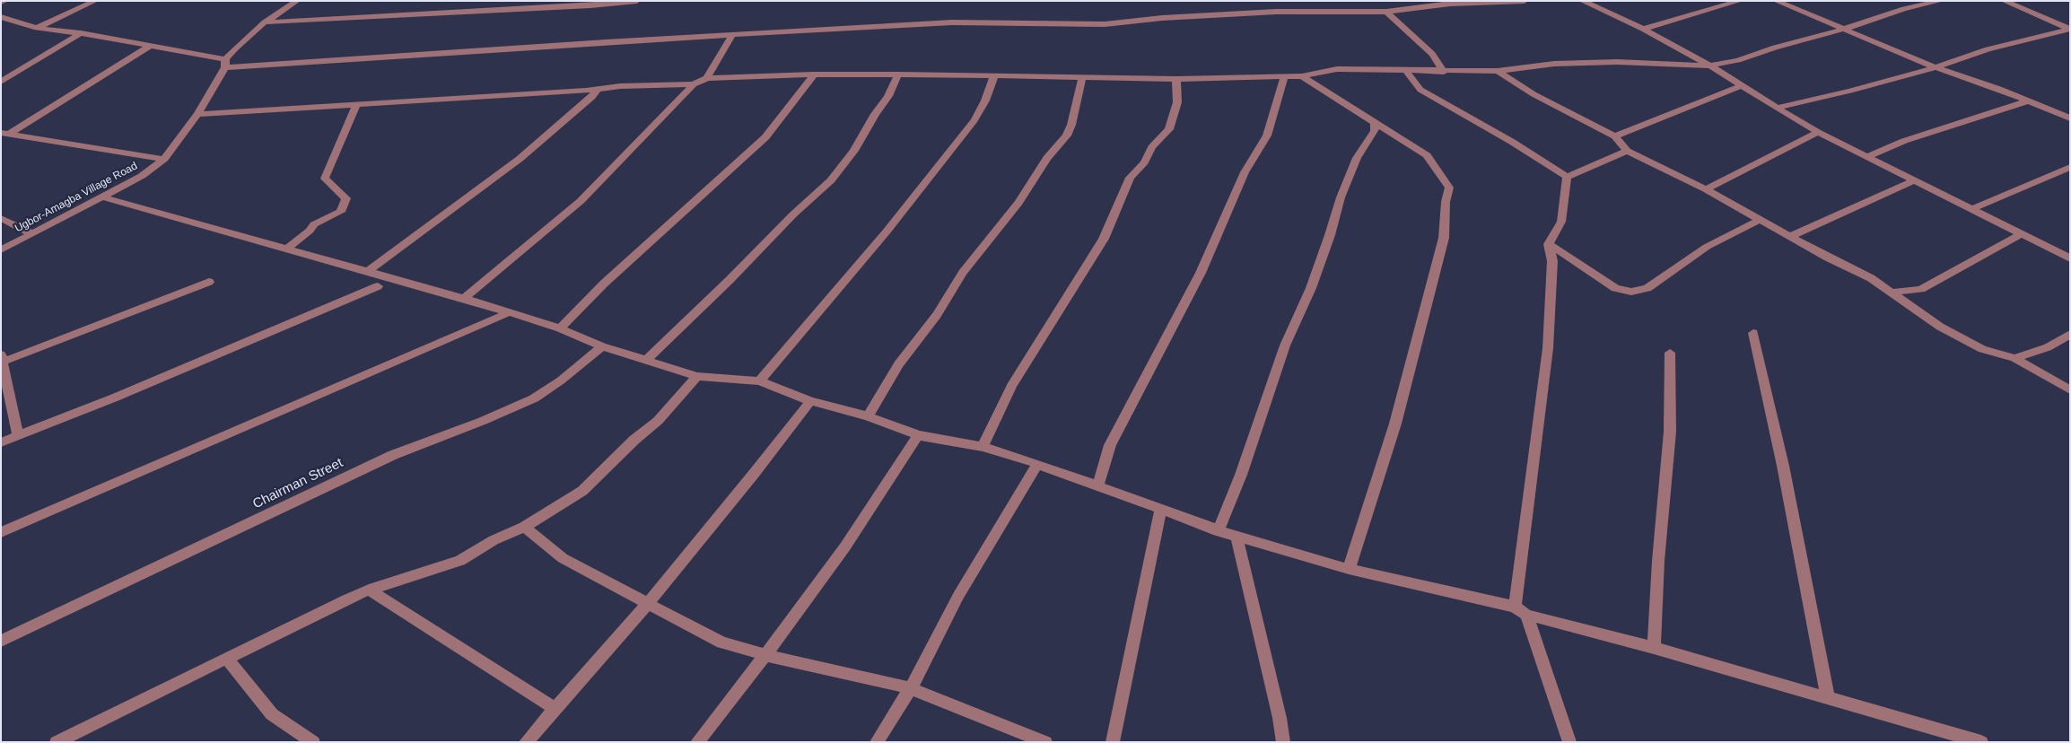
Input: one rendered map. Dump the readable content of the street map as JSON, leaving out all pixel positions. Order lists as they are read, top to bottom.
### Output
{
  "streets": {
    "street": ["Ugbor-Amagba Village Road", "Chairman Street"]
  }
}
